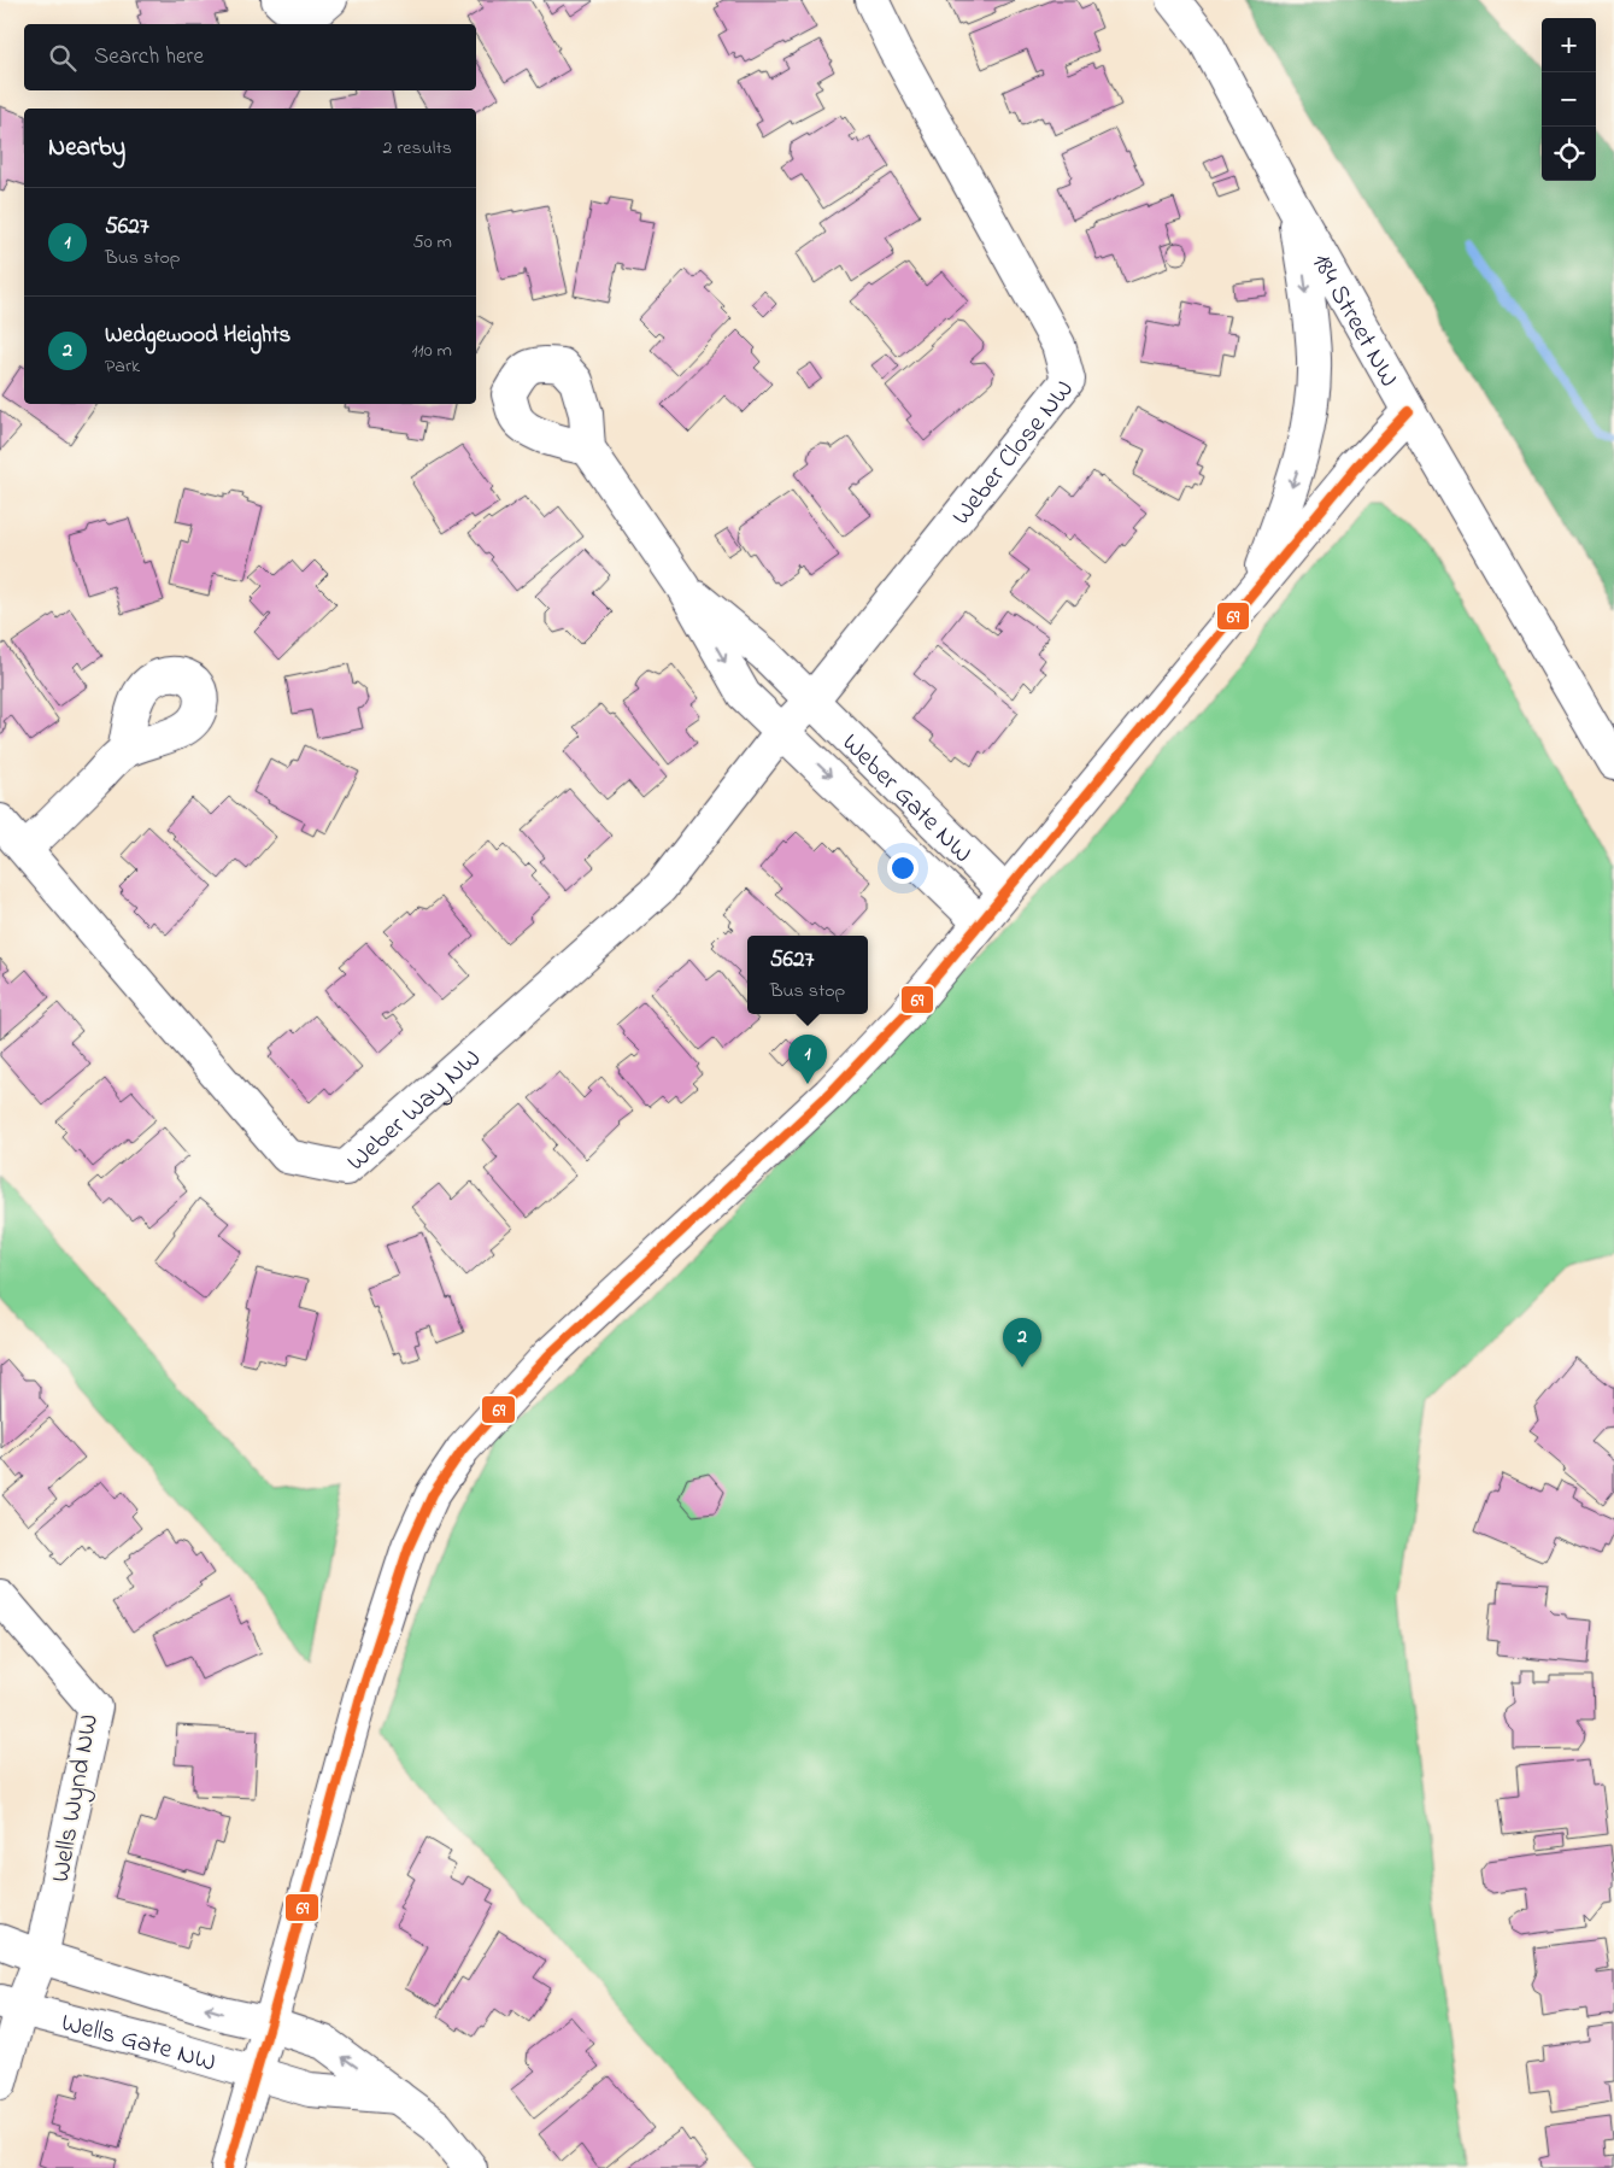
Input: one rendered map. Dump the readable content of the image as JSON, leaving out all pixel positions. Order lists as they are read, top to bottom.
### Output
{
  "streets": {
    "street": [
      "184 Street NW",
      "Weber Close NW",
      "Weber Gate NW",
      "Weber Way NW",
      "Wells Wynd NW",
      "Wells Gate NW"
    ]
  },
  "crossings": [
    ["Weber Close NW", "Weber Gate NW"],
    ["Weber Close NW", "Weber Way NW"],
    ["Weber Gate NW", "Weber Way NW"],
    ["Wells Wynd NW", "Wells Gate NW"]
  ],
  "lines": ["transit line 69"],
  "page": {
    "map_buttons": ["+", "−"],
    "search": "Search here",
    "heading": ["Nearby", "2 results"],
    "list": [
      {
        "mark": "1",
        "name": "5627",
        "note": "Bus stop",
        "value": "50 m"
      },
      {
        "mark": "2",
        "name": "Wedgewood Heights",
        "note": "Park",
        "value": "110 m"
      }
    ],
    "popup": ["5627", "Bus stop"],
    "pins": ["1", "2"]
  }
}
